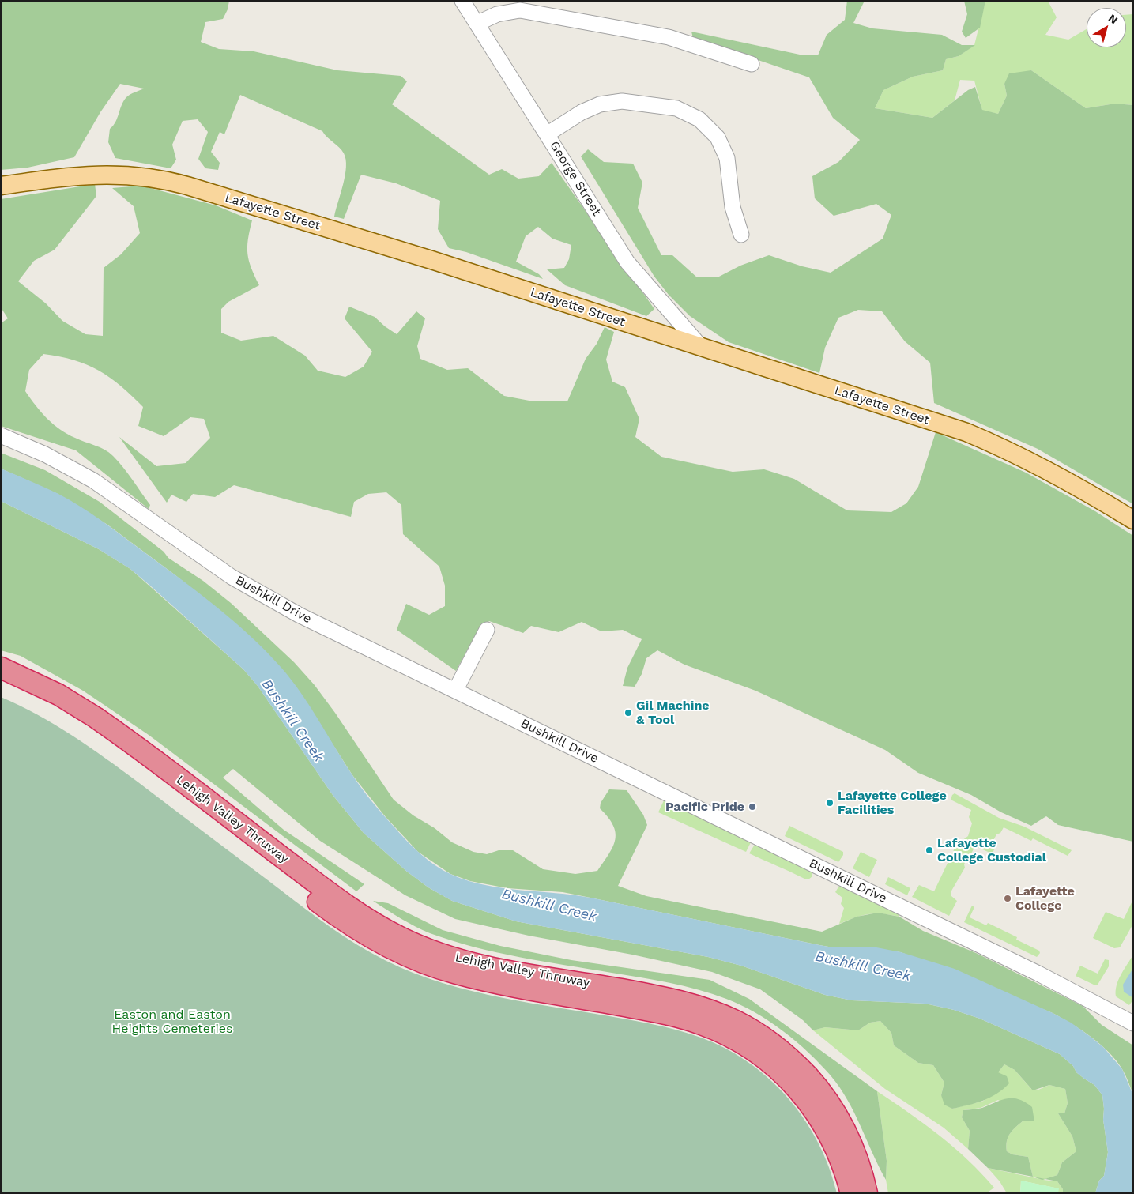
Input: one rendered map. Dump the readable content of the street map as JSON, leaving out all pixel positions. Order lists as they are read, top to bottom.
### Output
{
  "streets": {
    "highway": ["Lehigh Valley Thruway"],
    "main road": ["Lafayette Street"],
    "street": ["George Street", "Bushkill Drive"]
  },
  "crossings": [
    ["George Street", "Lafayette Street"]
  ],
  "water": ["Bushkill Creek"],
  "parks": ["Easton and Easton Heights Cemeteries"],
  "places": [
    "Gil Machine & Tool",
    "Lafayette College Facilities",
    "Pacific Pride",
    "Lafayette College Custodial",
    "Lafayette College"
  ],
  "north": "top right"
}
